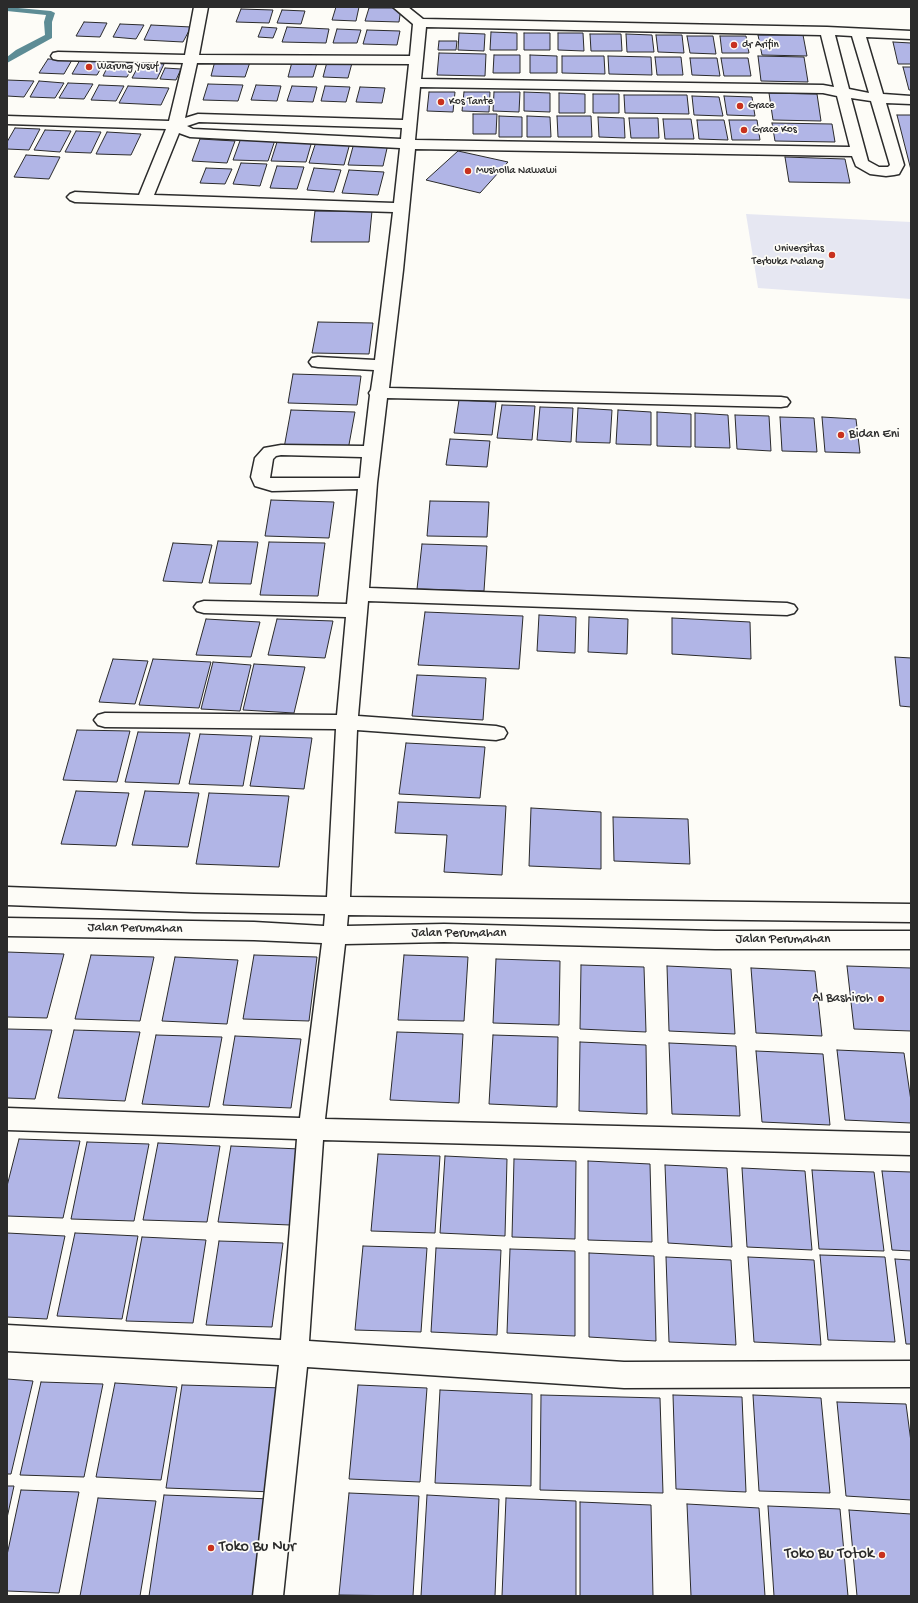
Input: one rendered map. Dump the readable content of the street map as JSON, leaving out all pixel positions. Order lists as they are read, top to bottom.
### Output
{
  "streets": {
    "street": ["Jalan Perumahan"]
  },
  "places": [
    "dr Arifin",
    "Warung Yusuf",
    "Kos Tante",
    "Grace",
    "Grace Kos",
    "Musholla Nawawi",
    "Universitas Terbuka Malang",
    "Bidan Eni",
    "Al Bashiroh",
    "Toko Bu Nur",
    "Toko Bu Totok"
  ]
}
